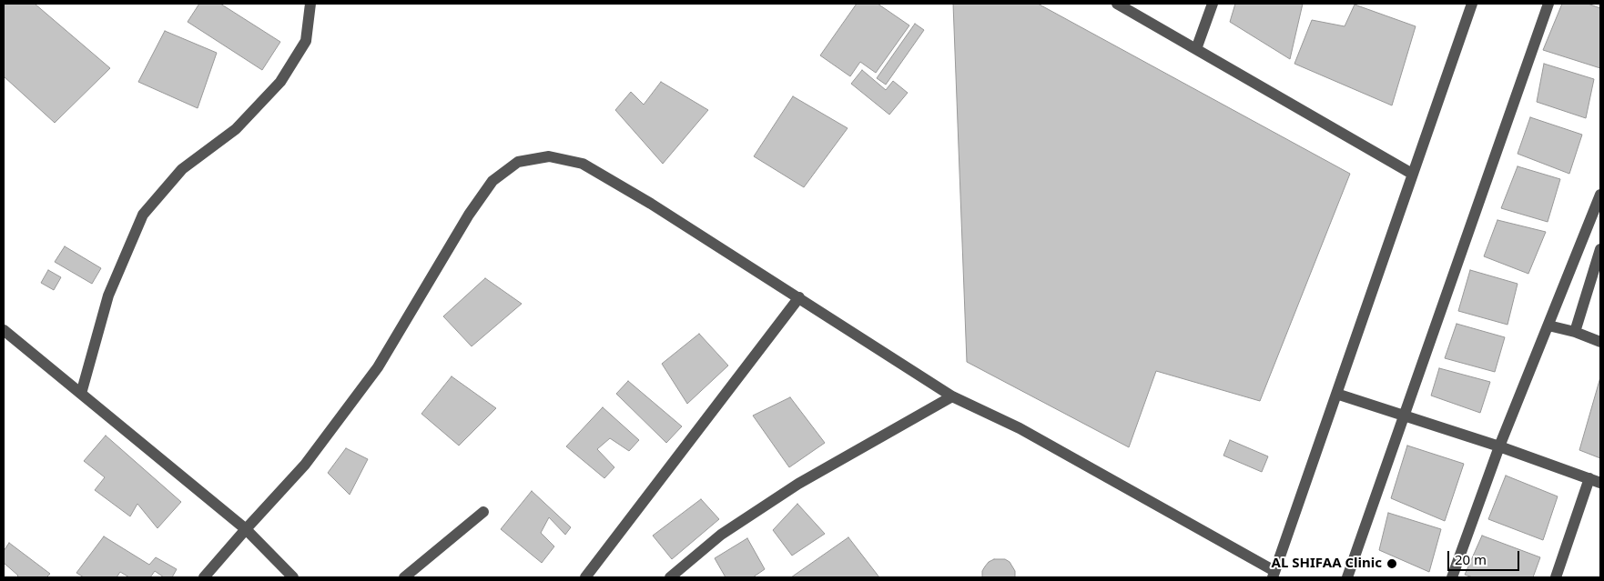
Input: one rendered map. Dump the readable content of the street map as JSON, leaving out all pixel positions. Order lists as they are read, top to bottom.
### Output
{
  "places": ["AL SHIFAA Clinic"],
  "scale_bar": "20 m"
}
